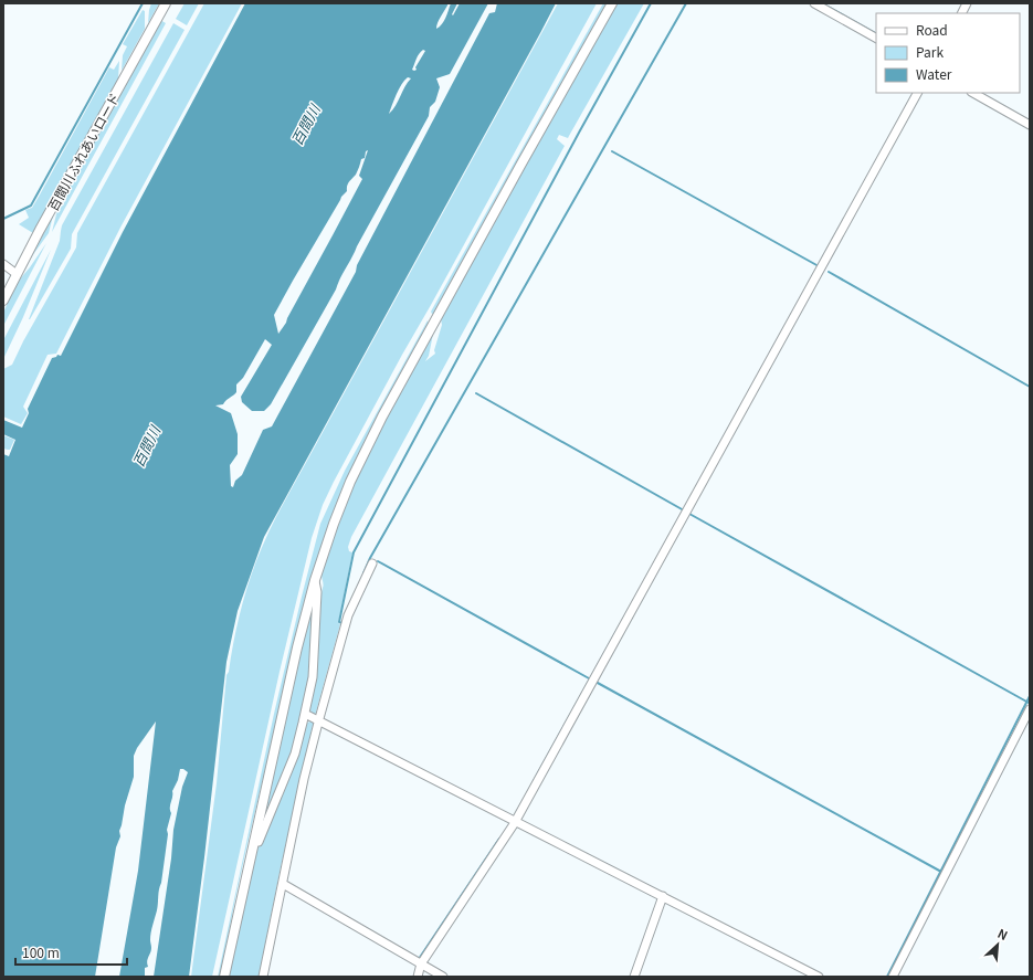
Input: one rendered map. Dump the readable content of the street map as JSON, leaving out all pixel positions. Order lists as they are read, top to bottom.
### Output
{
  "streets": {
    "street": ["百間川ふれあいロード"]
  },
  "water": ["百間川"],
  "legend": ["Road", "Park", "Water"],
  "scale_bar": "100 m",
  "north": "top right"
}
